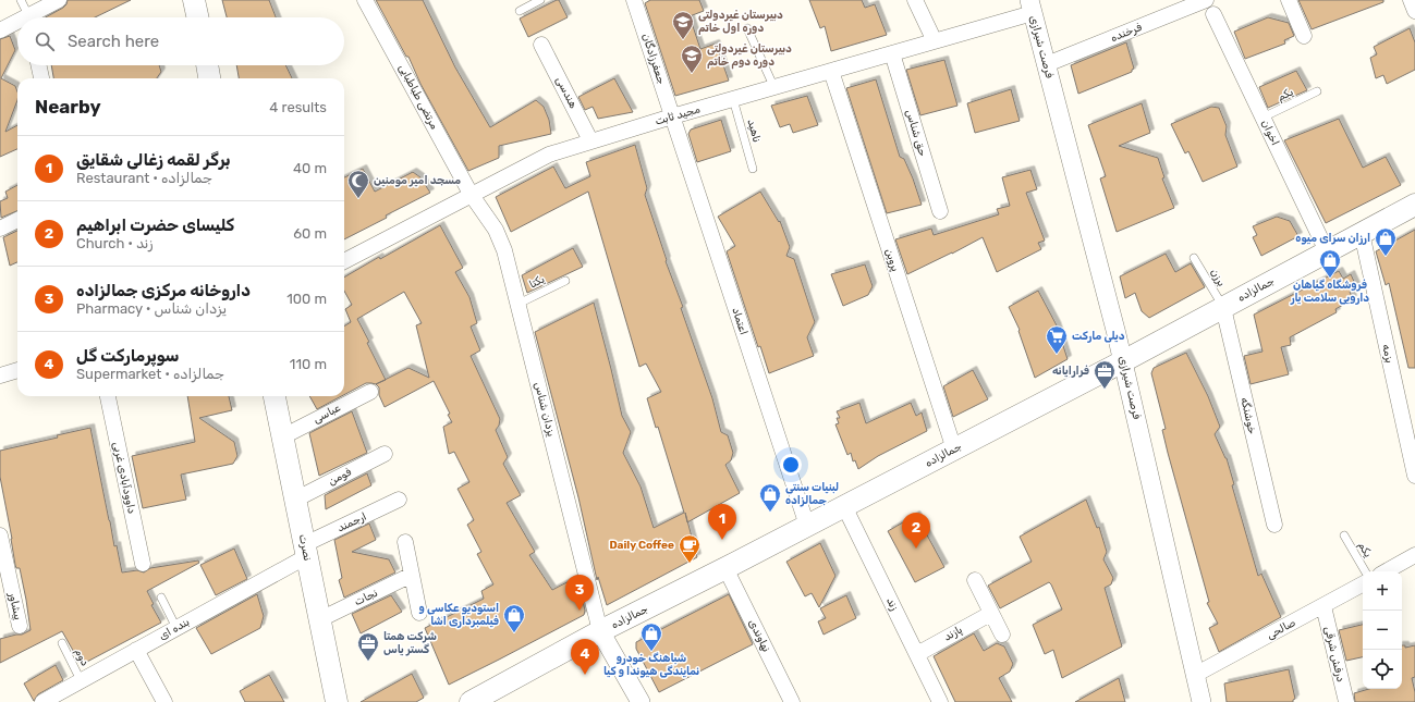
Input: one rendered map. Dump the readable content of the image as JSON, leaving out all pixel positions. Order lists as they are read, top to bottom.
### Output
{
  "streets": {
    "main road": ["جمالزاده", "نصرت"],
    "street": [
      "فرخنده",
      "فرصت شیرازی",
      "جعفرزادگان",
      "هندسی",
      "مرتضی طباطبایی",
      "مجید ثابت",
      "حق شناس",
      "اخوان",
      "پروین",
      "اعتماد",
      "بزمه",
      "یزدان شناس",
      "عباسی",
      "خوشنگه",
      "فومن",
      "داوودآبادی غربی",
      "ارجمند",
      "نجات",
      "زند",
      "پیشاور",
      "بنده ای",
      "صالحی",
      "پازند",
      "نهاوندی",
      "درفش شرقی"
    ],
    "lane": [
      "یکم",
      "ناهید",
      "برزن",
      "یکتا",
      "دوم"
    ]
  },
  "crossings": [
    ["فرخنده", "فرصت شیرازی"],
    ["فرصت شیرازی", "مجید ثابت"],
    ["فرصت شیرازی", "جمالزاده"],
    ["فرصت شیرازی", "صالحی"],
    ["جعفرزادگان", "مجید ثابت"],
    ["جعفرزادگان", "اعتماد"],
    ["هندسی", "مجید ثابت"],
    ["یکم", "اخوان"],
    ["مرتضی طباطبایی", "مجید ثابت"],
    ["مرتضی طباطبایی", "یزدان شناس"],
    ["مجید ثابت", "ناهید"],
    ["مجید ثابت", "حق شناس"],
    ["مجید ثابت", "پروین"],
    ["مجید ثابت", "اعتماد"],
    ["مجید ثابت", "یزدان شناس"],
    ["اخوان", "جمالزاده"],
    ["پروین", "جمالزاده"],
    ["برزن", "جمالزاده"],
    ["برزن", "خوشنگه"],
    ["یکتا", "یزدان شناس"],
    ["جمالزاده", "اعتماد"],
    ["جمالزاده", "بزمه"],
    ["جمالزاده", "یزدان شناس"],
    ["جمالزاده", "خوشنگه"],
    ["جمالزاده", "زند"],
    ["جمالزاده", "نهاوندی"],
    ["عباسی", "نصرت"],
    ["فومن", "نصرت"],
    ["ارجمند", "نصرت"],
    ["ارجمند", "بنده ای"],
    ["نصرت", "نجات"],
    ["نصرت", "بنده ای"],
    ["زند", "پازند"],
    ["بنده ای", "دوم"],
    ["صالحی", "درفش شرقی"]
  ],
  "places": {
    "school or university": ["دبیرستان غیردولتی دوره اول خاتم", "دبیرستان غیردولتی دوره دوم خاتم"],
    "mosque": ["مسجد امیر مومنین"],
    "shop": [
      "ارزان سرای میوه",
      "فروشگاه گیاهان دارویی سلامت یار",
      "لبنیات سنتی جمالزاده",
      "استودیو عکاسی و فیلمبرداری اشا",
      "شباهنگ خودرو نمایندگی هیوندا و کیا"
    ],
    "supermarket": ["دیلی مارکت"],
    "office": ["فرارایانه", "شرکت همتا گستر یاس"],
    "cafe": ["Daily Coffee"]
  },
  "page": {
    "search": "Search here",
    "heading": ["Nearby", "4 results"],
    "list": [
      {
        "mark": "1",
        "name": "برگر لقمه زغالی شقایق",
        "note": "Restaurant · جمالزاده",
        "value": "40 m"
      },
      {
        "mark": "2",
        "name": "کلیسای حضرت ابراهیم",
        "note": "Church · زند",
        "value": "60 m"
      },
      {
        "mark": "3",
        "name": "داروخانه مرکزی جمالزاده",
        "note": "Pharmacy · یزدان شناس",
        "value": "100 m"
      },
      {
        "mark": "4",
        "name": "سوپرمارکت گل",
        "note": "Supermarket · جمالزاده",
        "value": "110 m"
      }
    ],
    "pins": [
      "1",
      "2",
      "3",
      "4"
    ],
    "map_buttons": ["+", "−"]
  }
}
